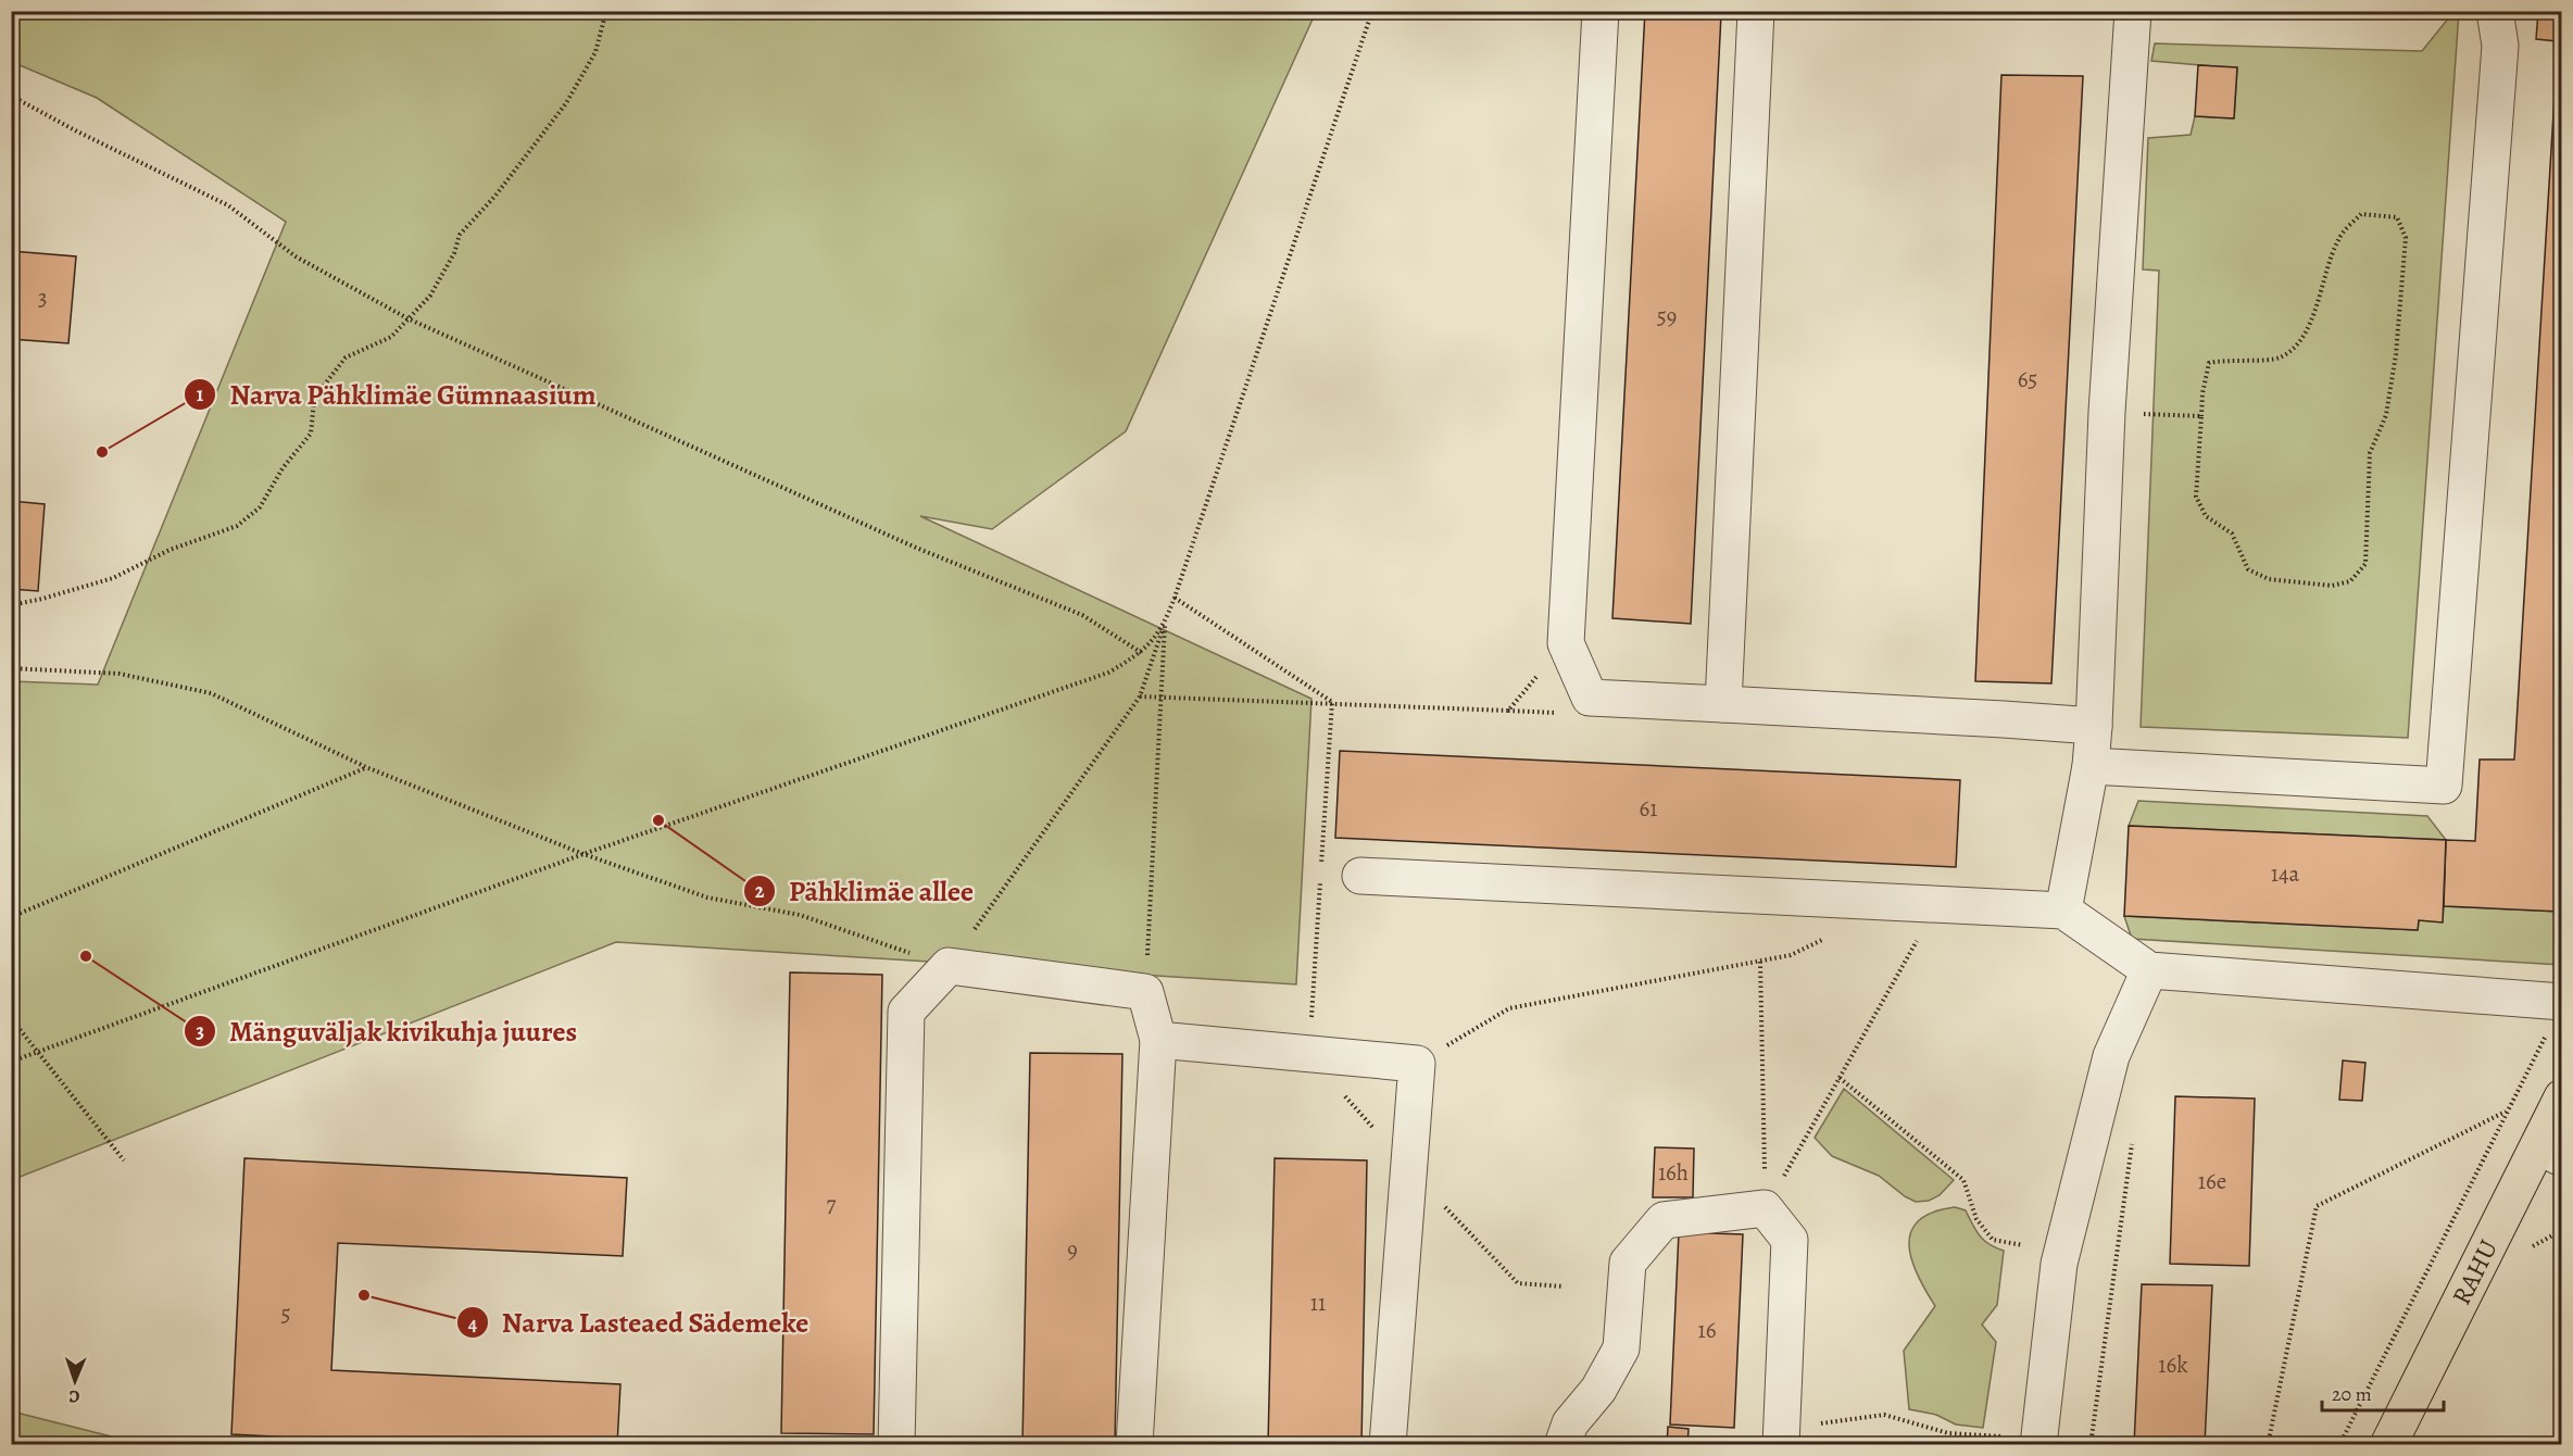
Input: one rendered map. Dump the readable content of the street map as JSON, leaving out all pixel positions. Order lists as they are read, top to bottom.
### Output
{
  "streets": {
    "main road": ["RAHU"]
  },
  "places": [
    "Narva Pähklimäe Gümnaasium",
    "Pähklimäe allee",
    "Mänguväljak kivikuhja juures",
    "Narva Lasteaed Sädemeke"
  ],
  "house_numbers": [
    "3",
    "59",
    "65",
    "61",
    "14a",
    "16h",
    "16e",
    "7",
    "9",
    "11",
    "5",
    "16",
    "16k"
  ],
  "scale_bar": "20 m",
  "north": "bottom"
}
